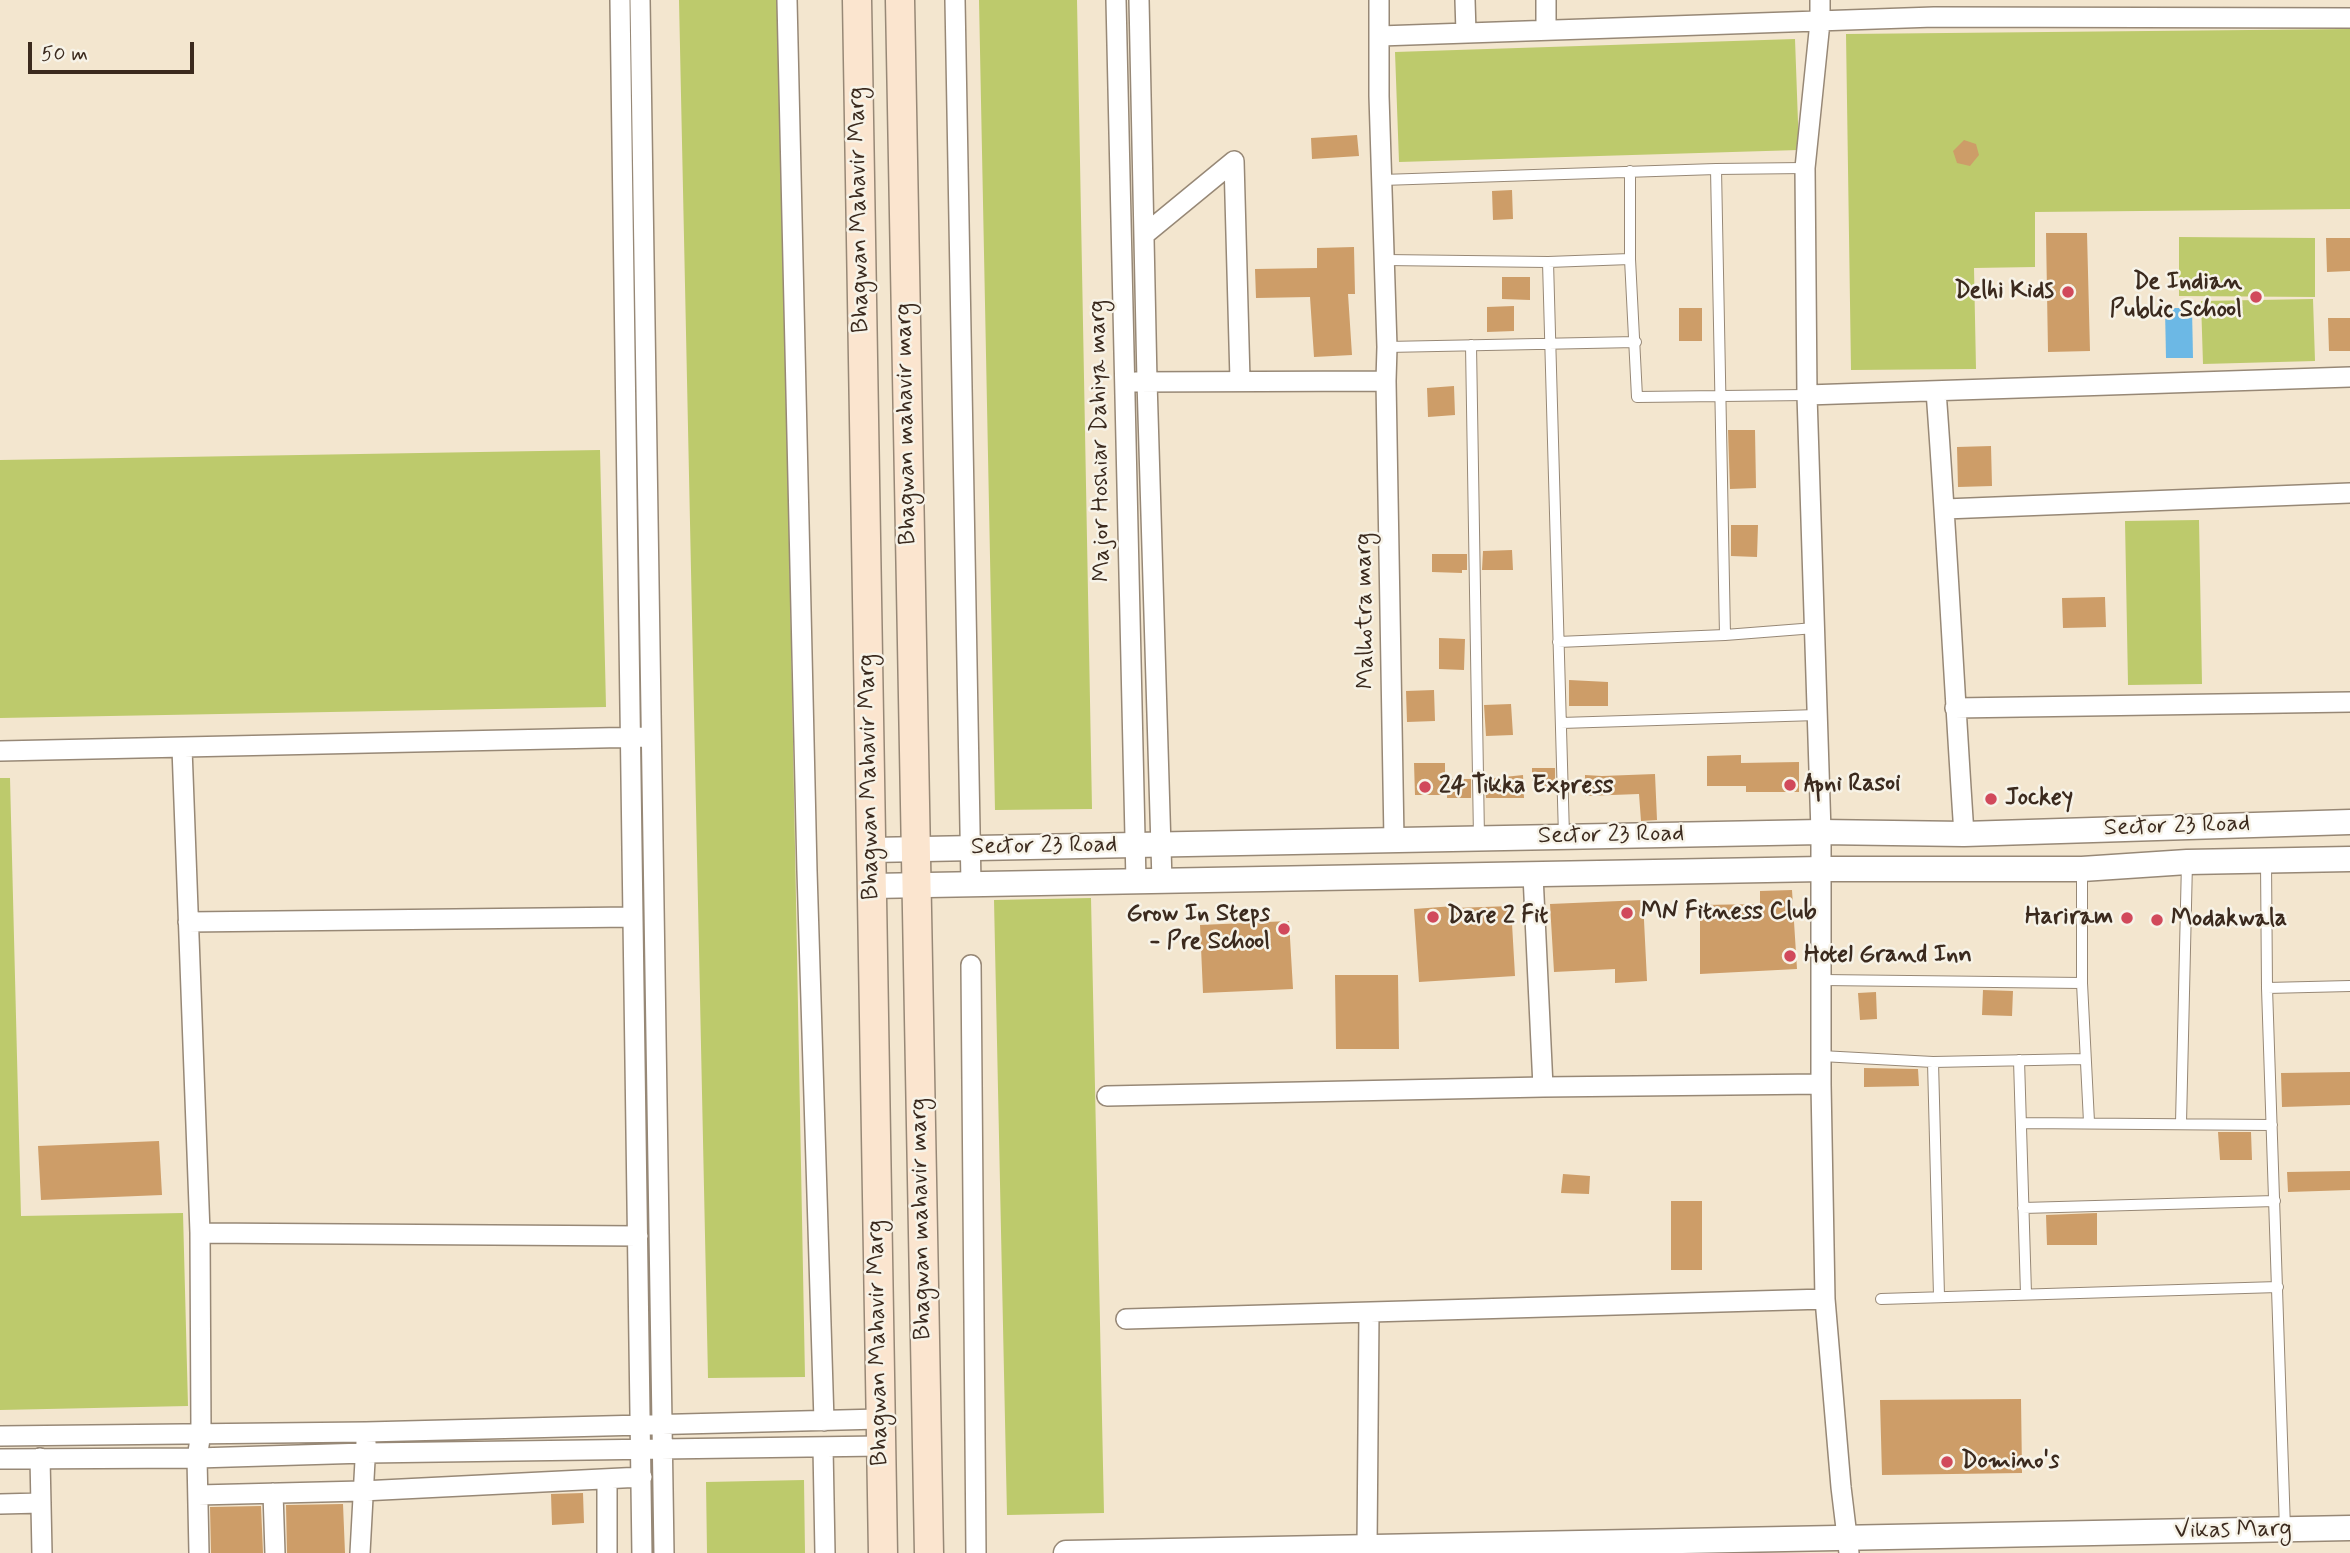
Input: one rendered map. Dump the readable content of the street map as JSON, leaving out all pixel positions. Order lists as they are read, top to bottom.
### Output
{
  "streets": {
    "main road": ["Bhagwan Mahavir Marg", "Bhagwan mahavir marg"],
    "street": [
      "Major Hoshiar Dahiya marg",
      "Malhotra marg",
      "Sector 23 Road",
      "Vikas Marg"
    ]
  },
  "crossings": [
    ["Bhagwan Mahavir Marg", "Sector 23 Road"],
    ["Bhagwan mahavir marg", "Sector 23 Road"],
    ["Major Hoshiar Dahiya marg", "Sector 23 Road"],
    ["Malhotra marg", "Sector 23 Road"]
  ],
  "places": [
    "Delhi Kids",
    "De Indian Public School",
    "Apni Rasoi",
    "24 Tikka Express",
    "Jockey",
    "MN Fitness Club",
    "Dare 2 Fit",
    "Hariram",
    "Modakwala",
    "Grow In Steps - Pre School",
    "Hotel Grand Inn",
    "Domino's"
  ],
  "scale_bar": "50 m"
}
